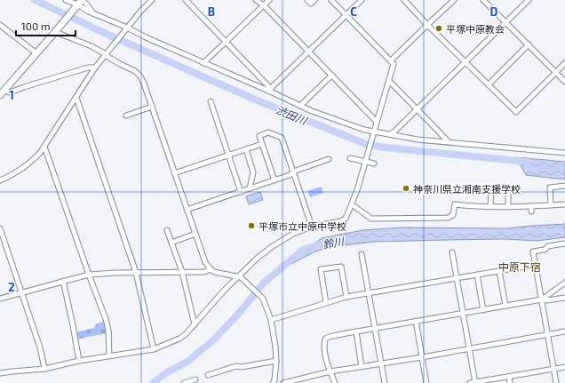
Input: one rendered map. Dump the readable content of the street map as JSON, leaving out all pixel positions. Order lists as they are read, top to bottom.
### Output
{
  "districts": ["中原下宿"],
  "water": ["渋田川", "鈴川"],
  "places": ["平塚中原教会", "神奈川県立湘南支援学校", "平塚市立中原中学校"],
  "scale_bar": "100 m",
  "grid": {
    "columns": ["B", "C", "D"],
    "rows": ["1", "2"]
  }
}
